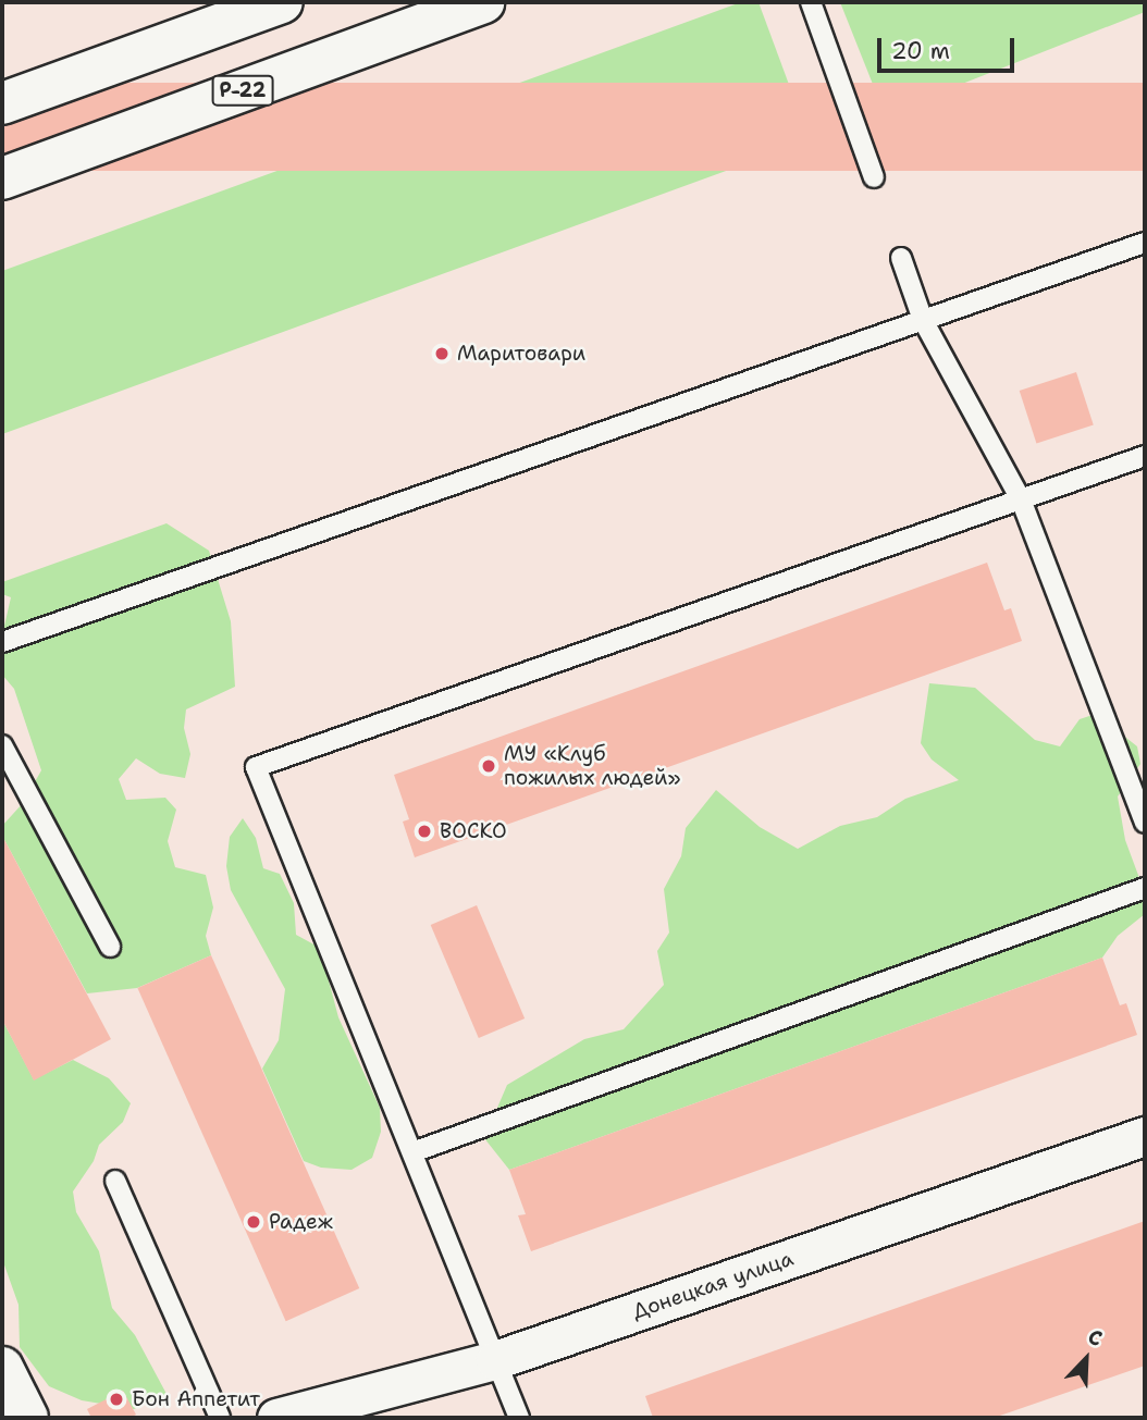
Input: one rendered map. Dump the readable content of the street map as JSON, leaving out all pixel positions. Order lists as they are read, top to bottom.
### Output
{
  "streets": {
    "main road": ["Р-22"],
    "street": ["Донецкая улица"]
  },
  "places": [
    "Маритовари",
    "МУ «Клуб пожилых людей»",
    "ВОСКО",
    "Радеж",
    "Бон Аппетит"
  ],
  "scale_bar": "20 m",
  "north": "top right"
}
